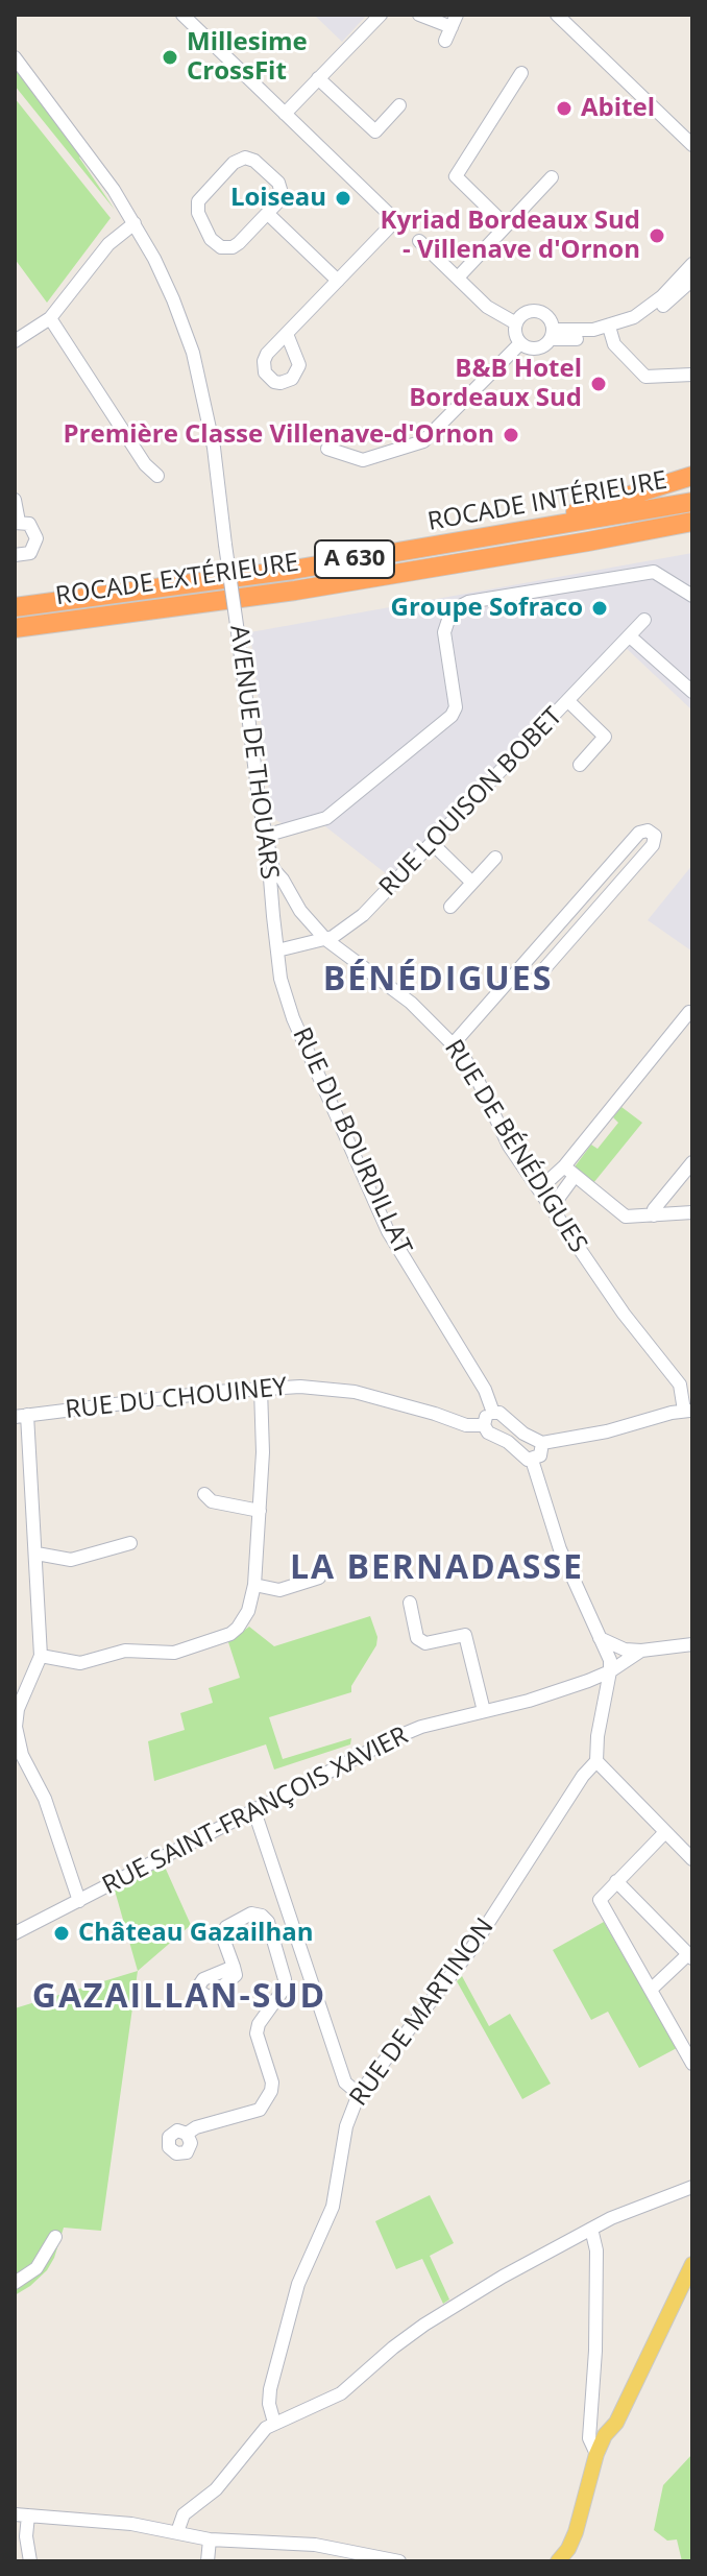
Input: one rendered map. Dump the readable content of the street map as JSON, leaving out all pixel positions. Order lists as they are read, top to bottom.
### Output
{
  "streets": {
    "highway": ["ROCADE INTÉRIEURE", "A 630", "ROCADE EXTÉRIEURE"],
    "street": [
      "AVENUE DE THOUARS",
      "RUE LOUISON BOBET",
      "RUE DU BOURDILLAT",
      "RUE DE BÉNÉDIGUES",
      "RUE DU CHOUINEY",
      "RUE SAINT-FRANÇOIS XAVIER",
      "RUE DE MARTINON"
    ]
  },
  "crossings": [
    ["AVENUE DE THOUARS", "RUE LOUISON BOBET"],
    ["AVENUE DE THOUARS", "RUE DU BOURDILLAT"],
    ["AVENUE DE THOUARS", "RUE DE BÉNÉDIGUES"],
    ["RUE LOUISON BOBET", "RUE DU BOURDILLAT"],
    ["RUE LOUISON BOBET", "RUE DE BÉNÉDIGUES"]
  ],
  "districts": ["BÉNÉDIGUES", "LA BERNADASSE", "GAZAILLAN-SUD"],
  "places": [
    "Millesime CrossFit",
    "Abitel",
    "Loiseau",
    "Kyriad Bordeaux Sud - Villenave d'Ornon",
    "B&B Hotel Bordeaux Sud",
    "Première Classe Villenave-d'Ornon",
    "Groupe Sofraco",
    "Château Gazailhan"
  ]
}
